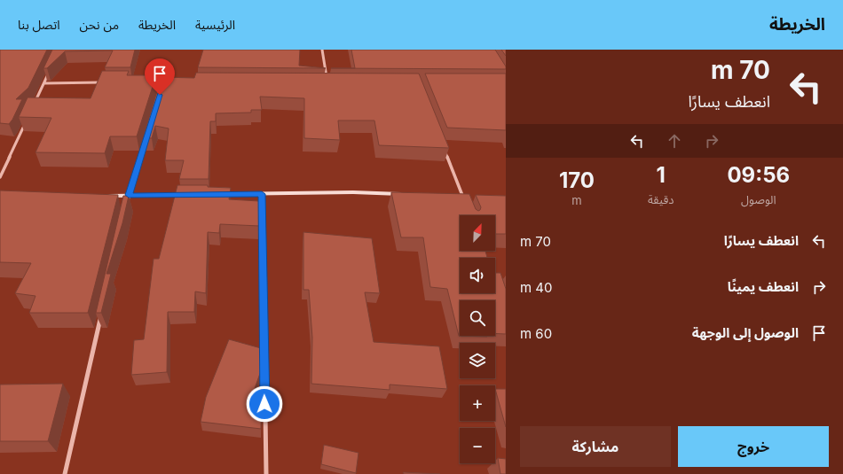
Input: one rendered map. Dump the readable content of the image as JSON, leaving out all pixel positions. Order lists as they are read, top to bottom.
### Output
{
  "north": "top right",
  "page": {
    "header": "الخريطة",
    "nav": [
      "الرئيسية",
      "الخريطة",
      "من نحن",
      "اتصل بنا"
    ],
    "turn": ["70 m", "انعطف يسارًا"],
    "eta": [
      "09:56",
      "الوصول",
      "1",
      "دقيقة",
      "170",
      "m"
    ],
    "map_buttons": ["+", "−"],
    "list": [
      {
        "name": "انعطف يسارًا",
        "value": "70 m"
      },
      {
        "name": "انعطف يمينًا",
        "value": "40 m"
      },
      {
        "name": "الوصول إلى الوجهة",
        "value": "60 m"
      }
    ],
    "buttons": ["خروج", "مشاركة"]
  }
}
